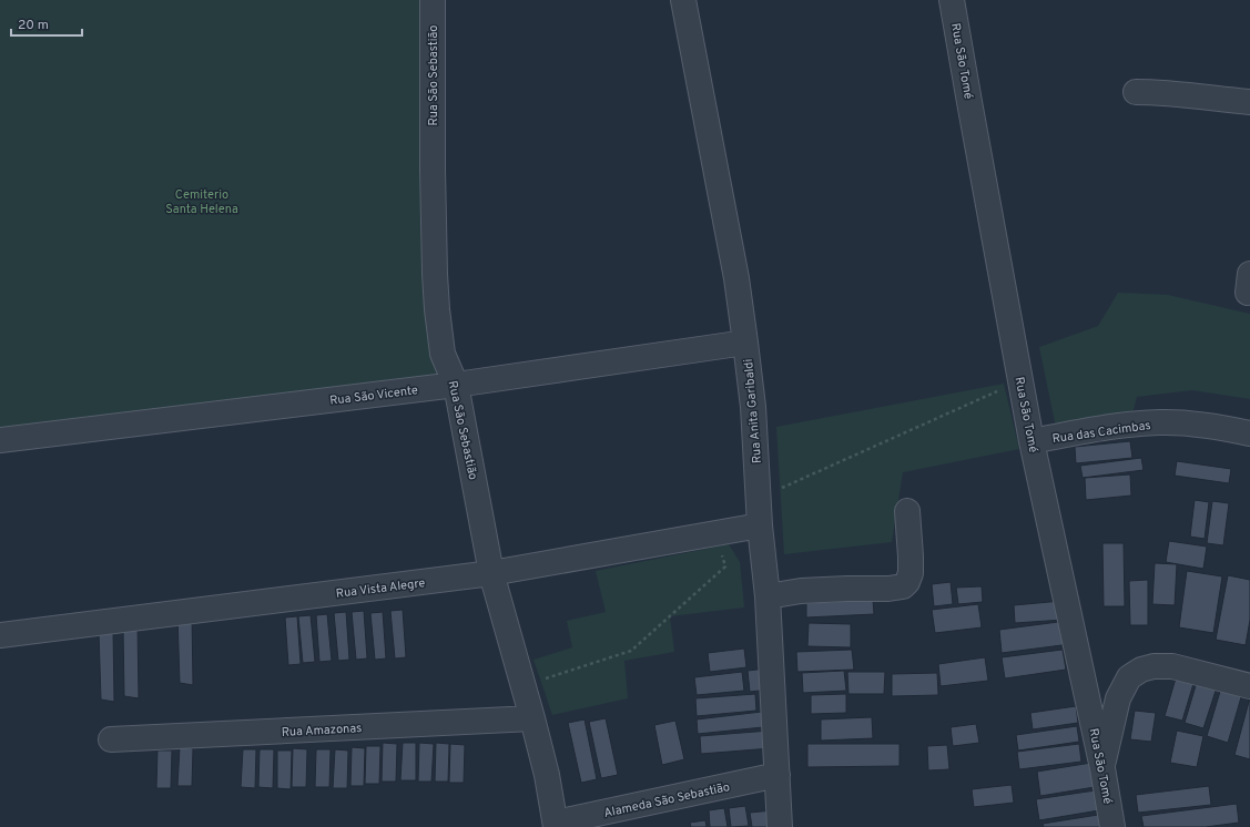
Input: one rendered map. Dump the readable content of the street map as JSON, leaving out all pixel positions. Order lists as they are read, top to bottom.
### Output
{
  "streets": {
    "street": [
      "Rua São Tomé",
      "Rua São Sebastião",
      "Rua São Vicente",
      "Rua Anita Garibaldi",
      "Rua das Cacimbas",
      "Rua Vista Alegre",
      "Rua Amazonas",
      "Alameda São Sebastião"
    ]
  },
  "crossings": [
    ["Rua São Tomé", "Rua das Cacimbas"],
    ["Rua São Sebastião", "Rua São Vicente"],
    ["Rua São Sebastião", "Rua Vista Alegre"],
    ["Rua São Sebastião", "Rua Amazonas"],
    ["Rua São Sebastião", "Alameda São Sebastião"],
    ["Rua São Vicente", "Rua Anita Garibaldi"],
    ["Rua Anita Garibaldi", "Rua Vista Alegre"],
    ["Rua Anita Garibaldi", "Alameda São Sebastião"]
  ],
  "parks": ["Cemiterio Santa Helena"],
  "scale_bar": "20 m"
}
